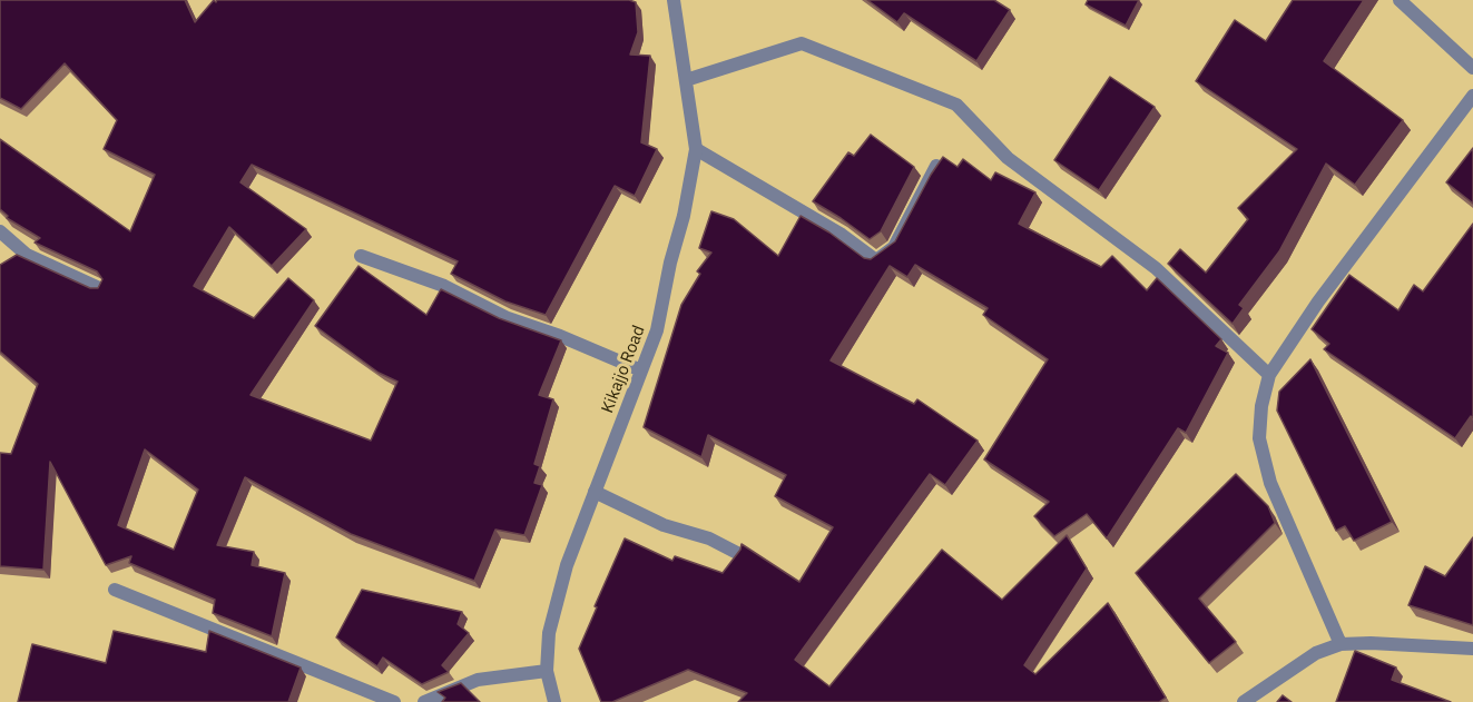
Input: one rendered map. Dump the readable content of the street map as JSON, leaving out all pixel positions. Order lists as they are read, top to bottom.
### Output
{
  "streets": {
    "street": ["Kikajjo Road"]
  }
}
